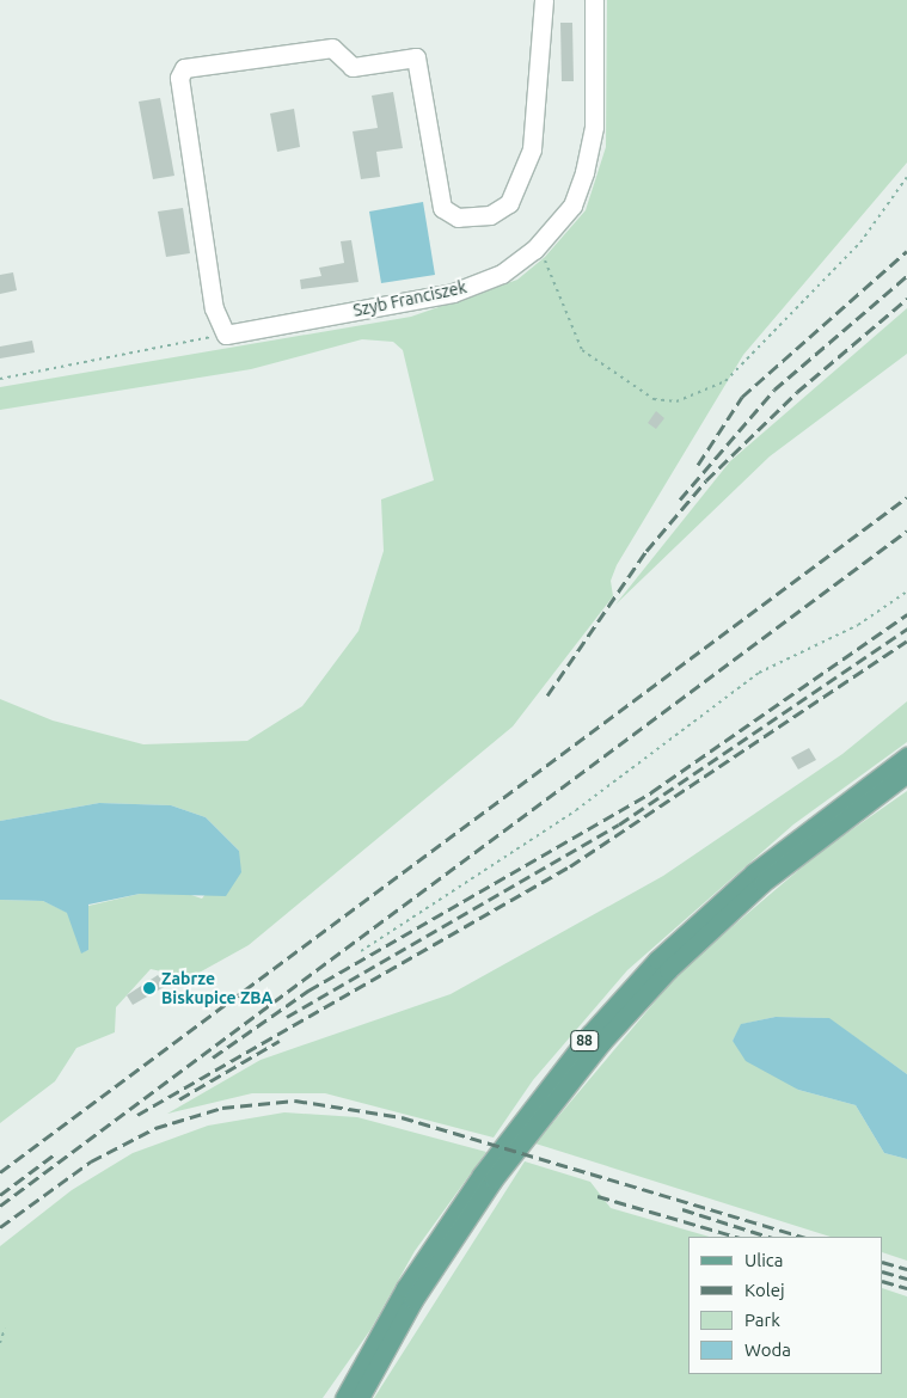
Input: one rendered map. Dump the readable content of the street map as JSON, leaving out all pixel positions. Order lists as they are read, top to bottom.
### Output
{
  "streets": {
    "main road": ["88"],
    "street": ["Szyb Franciszek"]
  },
  "places": ["Zabrze Biskupice ZBA"],
  "legend": [
    "Ulica",
    "Kolej",
    "Park",
    "Woda"
  ]
}
